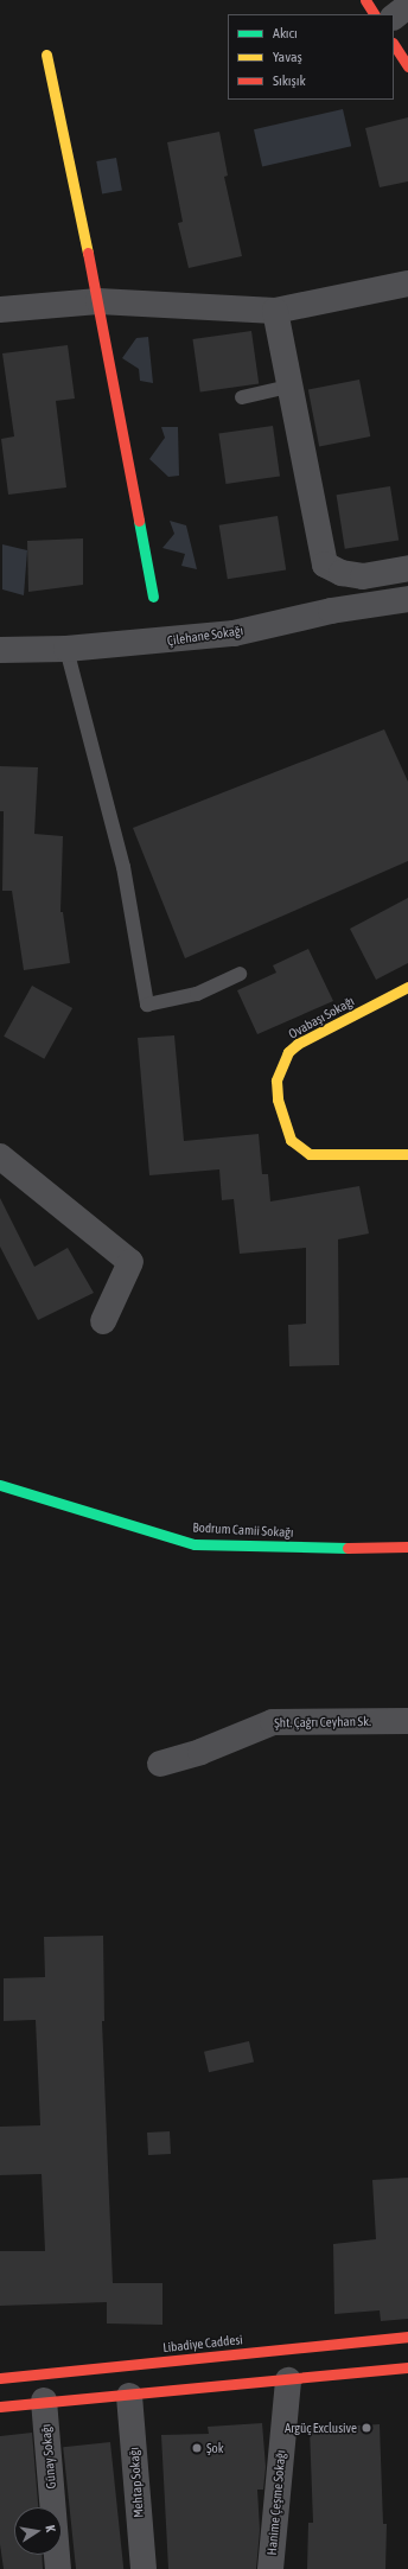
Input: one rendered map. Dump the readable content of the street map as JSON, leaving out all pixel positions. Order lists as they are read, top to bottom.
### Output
{
  "streets": {
    "street": [
      "Çilehane Sokağı",
      "Ovabaşı Sokağı",
      "Bodrum Camii Sokağı",
      "Şht. Çağrı Ceyhan Sk.",
      "Libadiye Caddesi",
      "Günay Sokağı",
      "Mehtap Sokağı",
      "Hanime Çeşme Sokağı"
    ]
  },
  "places": ["Argüç Exclusive", "Şok"],
  "legend": ["Akıcı", "Yavaş", "Sıkışık"],
  "north": "right"
}
